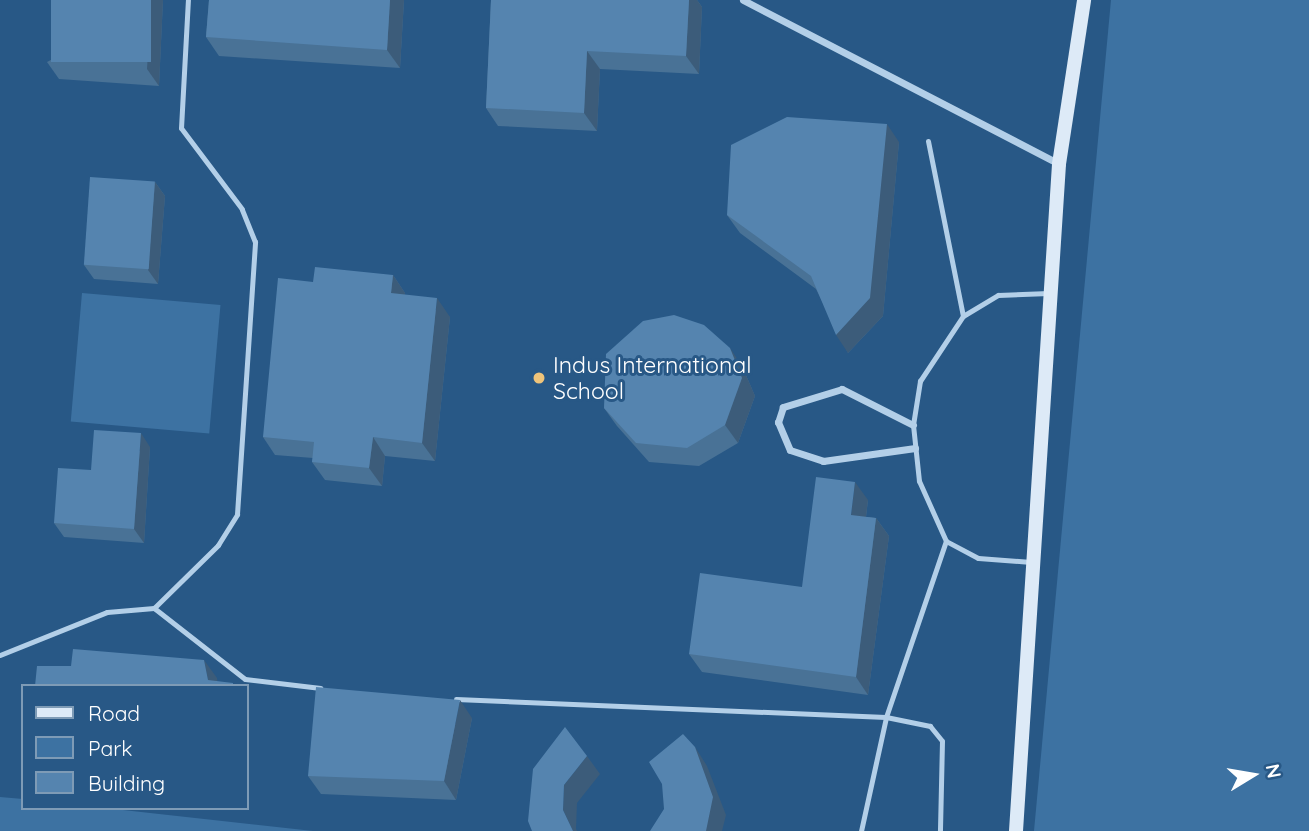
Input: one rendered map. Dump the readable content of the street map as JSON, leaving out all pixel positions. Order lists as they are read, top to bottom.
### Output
{
  "places": ["Indus International School"],
  "legend": ["Road", "Park", "Building"],
  "north": "right"
}
